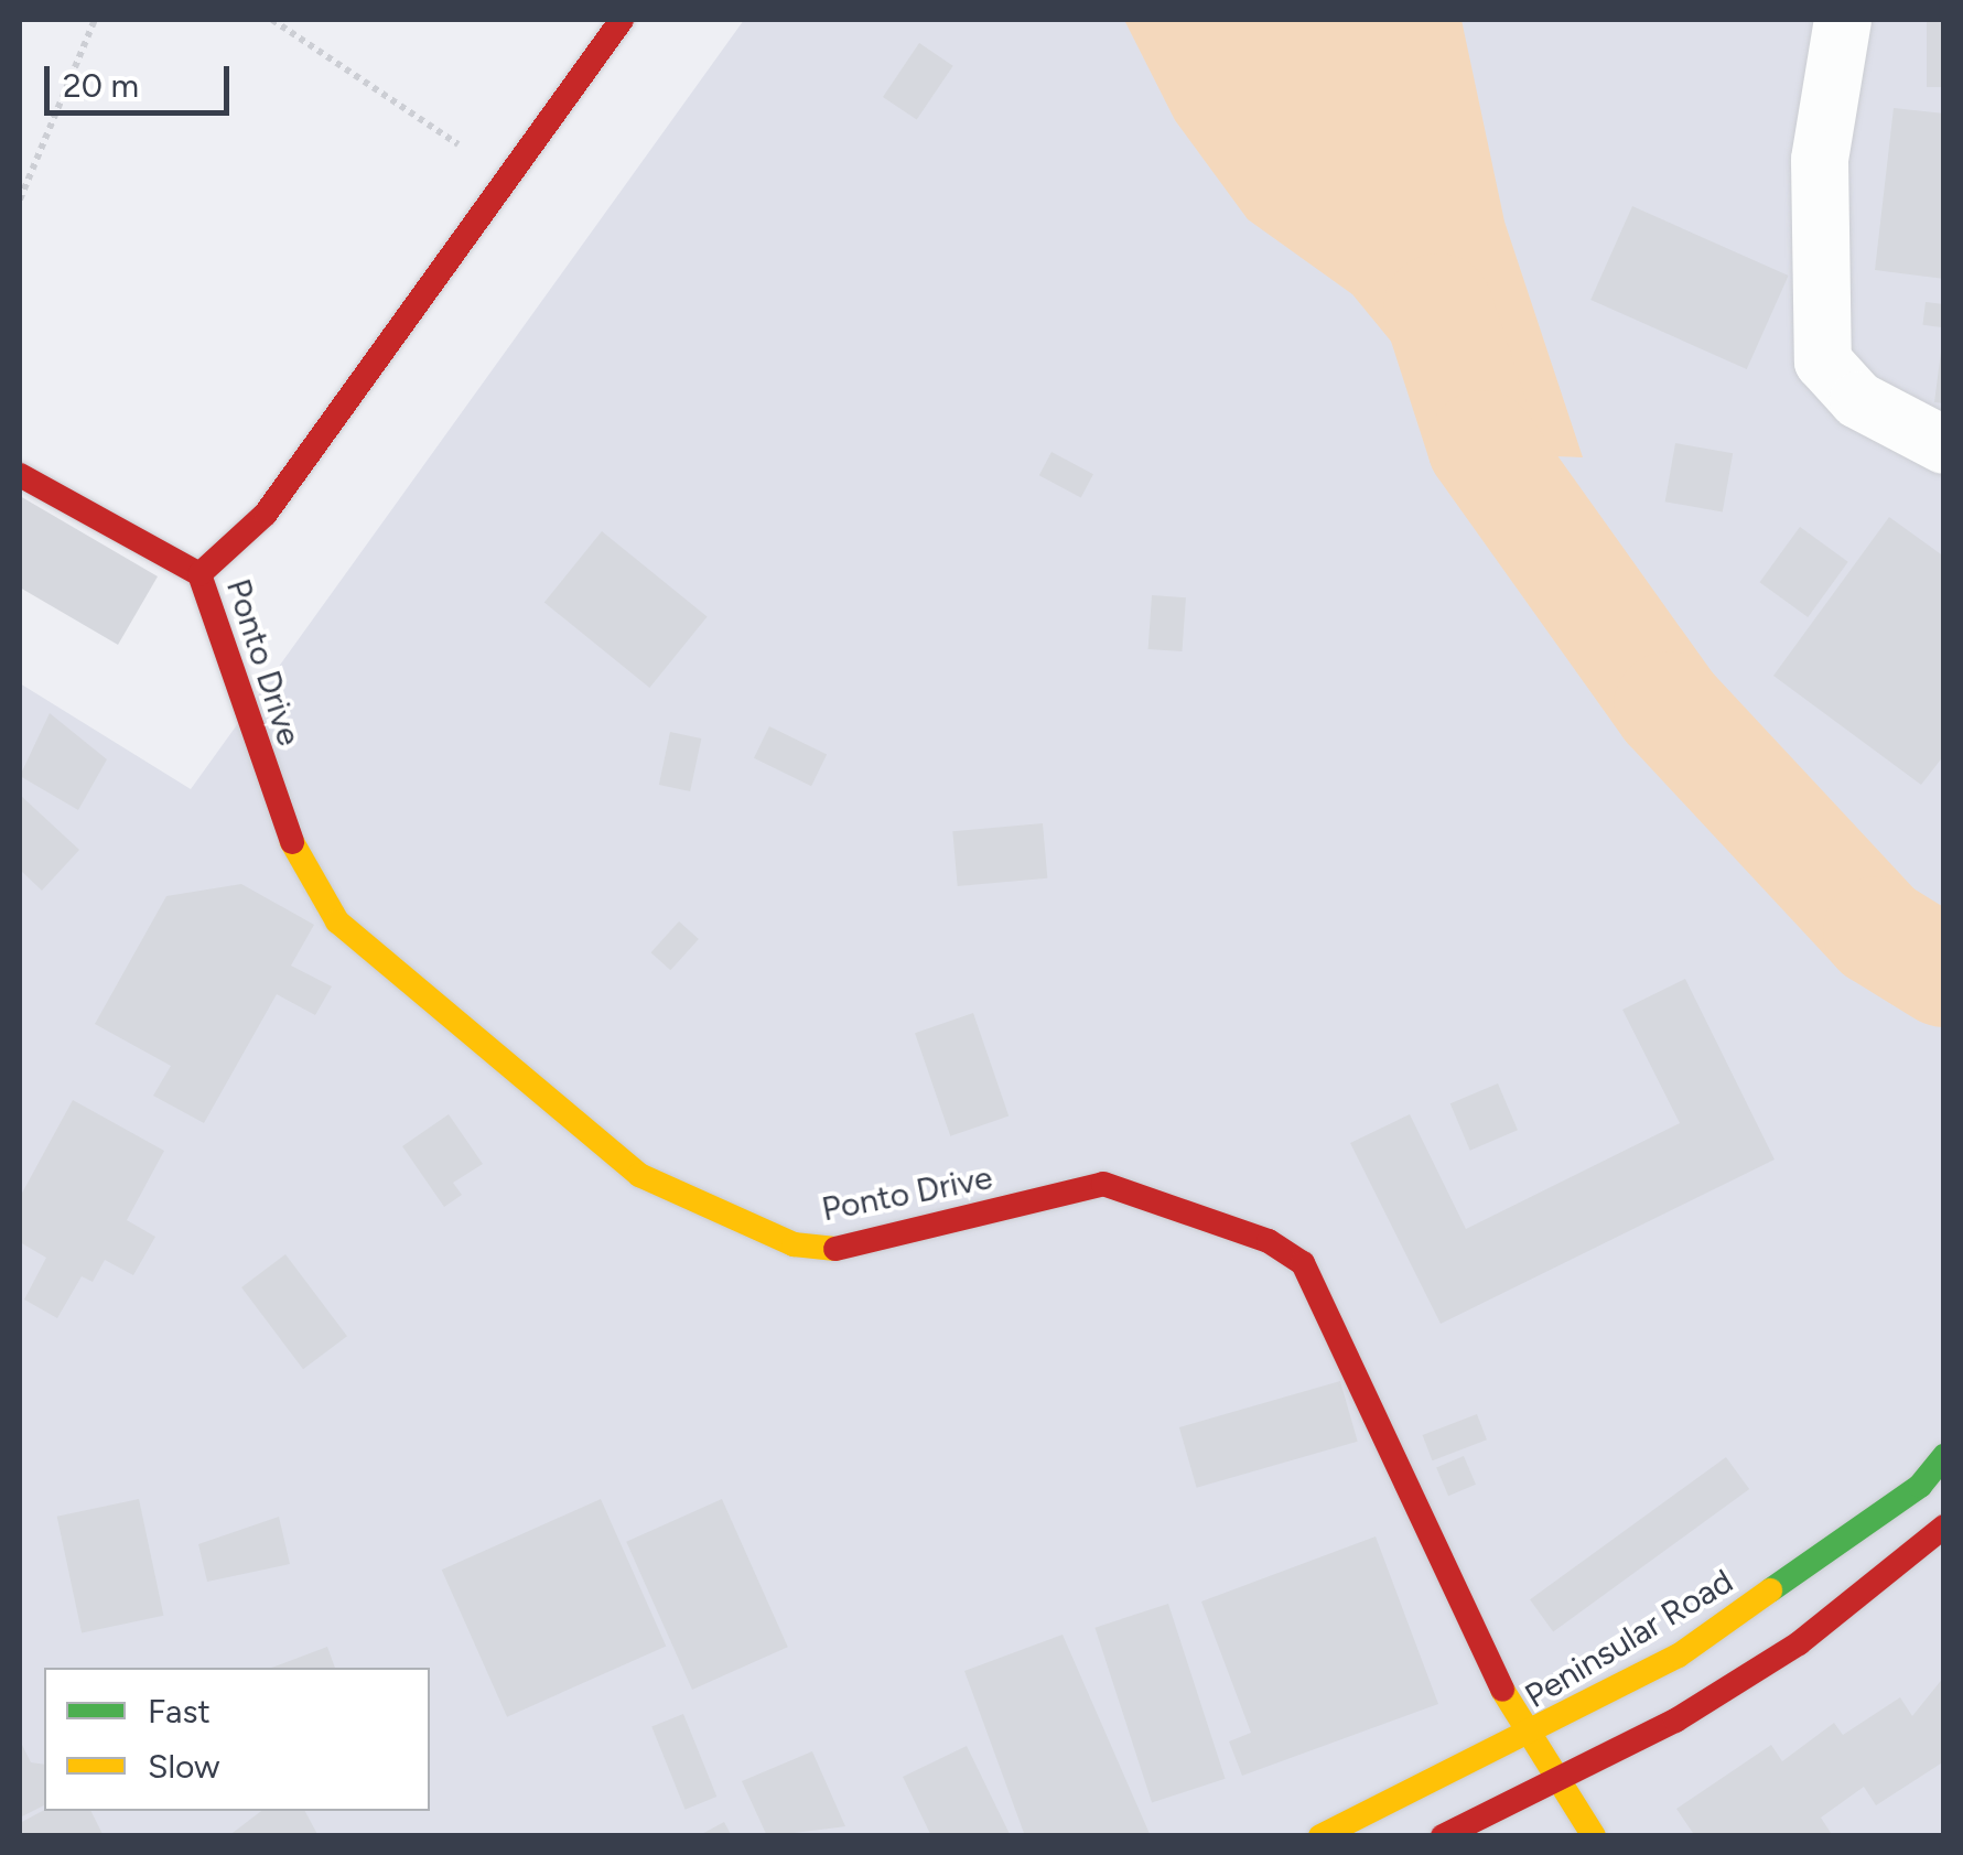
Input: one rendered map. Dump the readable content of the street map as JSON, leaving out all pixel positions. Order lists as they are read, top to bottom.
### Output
{
  "streets": {
    "street": ["Ponto Drive", "Peninsular Road"]
  },
  "crossings": [
    ["Ponto Drive", "Peninsular Road"]
  ],
  "legend": ["Fast", "Slow"],
  "scale_bar": "20 m"
}
